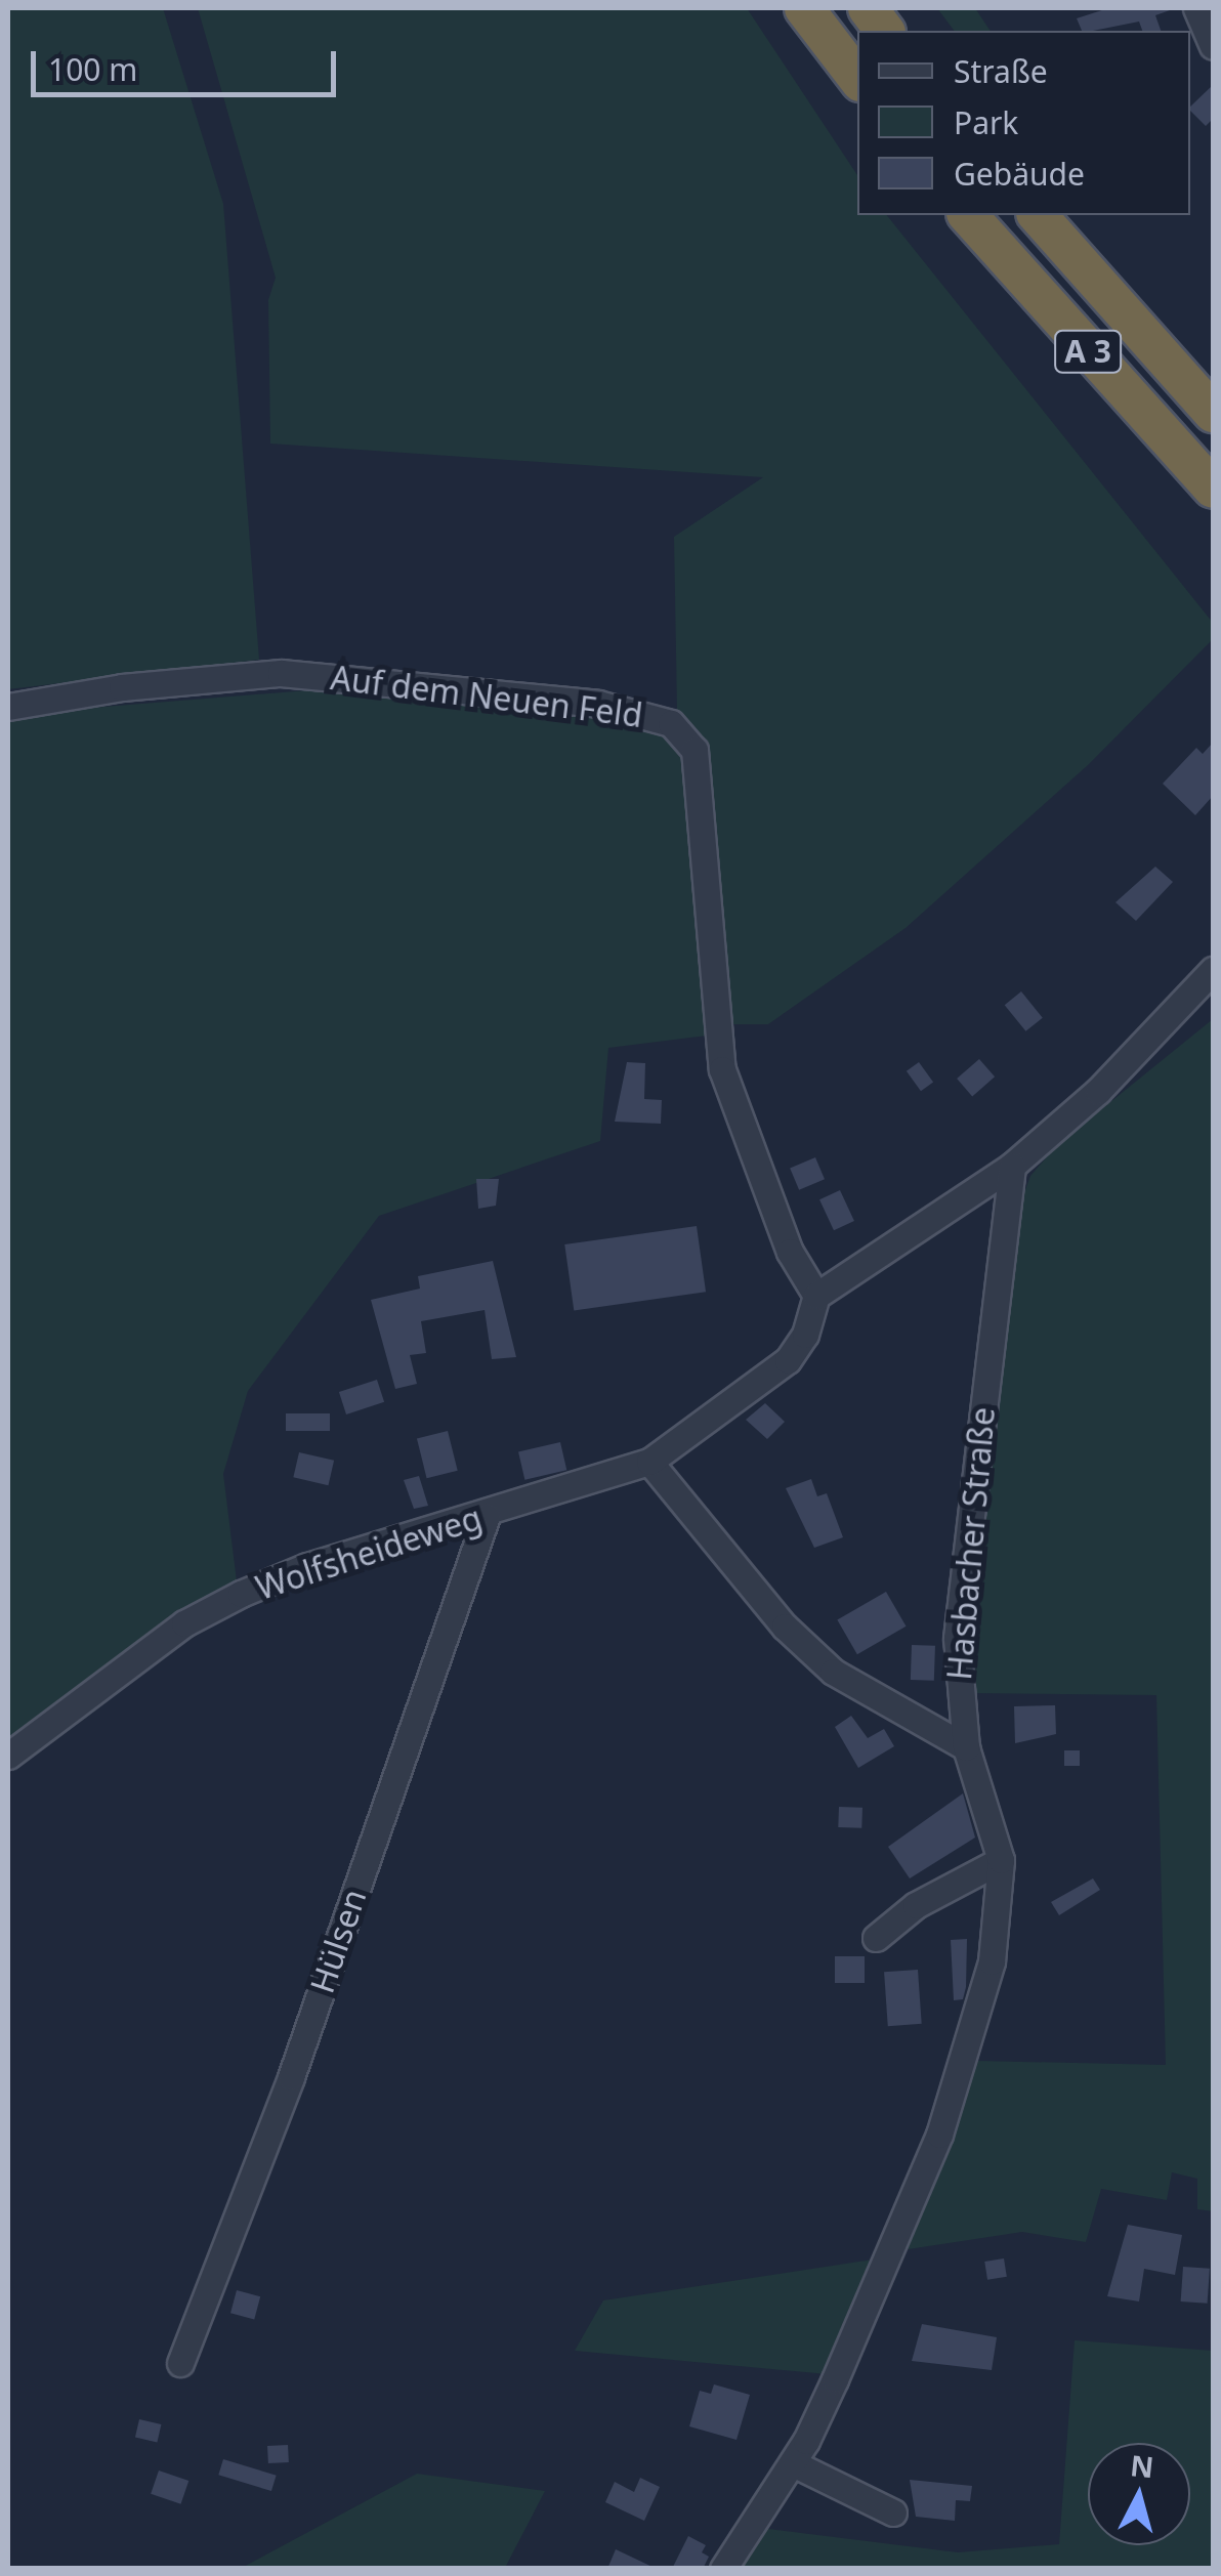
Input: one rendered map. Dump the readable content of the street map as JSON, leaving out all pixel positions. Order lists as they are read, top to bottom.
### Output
{
  "streets": {
    "highway": ["A 3"],
    "street": [
      "Auf dem Neuen Feld",
      "Hasbacher Straße",
      "Wolfsheideweg",
      "Hülsen"
    ]
  },
  "crossings": [
    ["Auf dem Neuen Feld", "Wolfsheideweg"],
    ["Wolfsheideweg", "Hülsen"]
  ],
  "legend": ["Straße", "Park", "Gebäude"],
  "scale_bar": "100 m",
  "north": "top"
}
